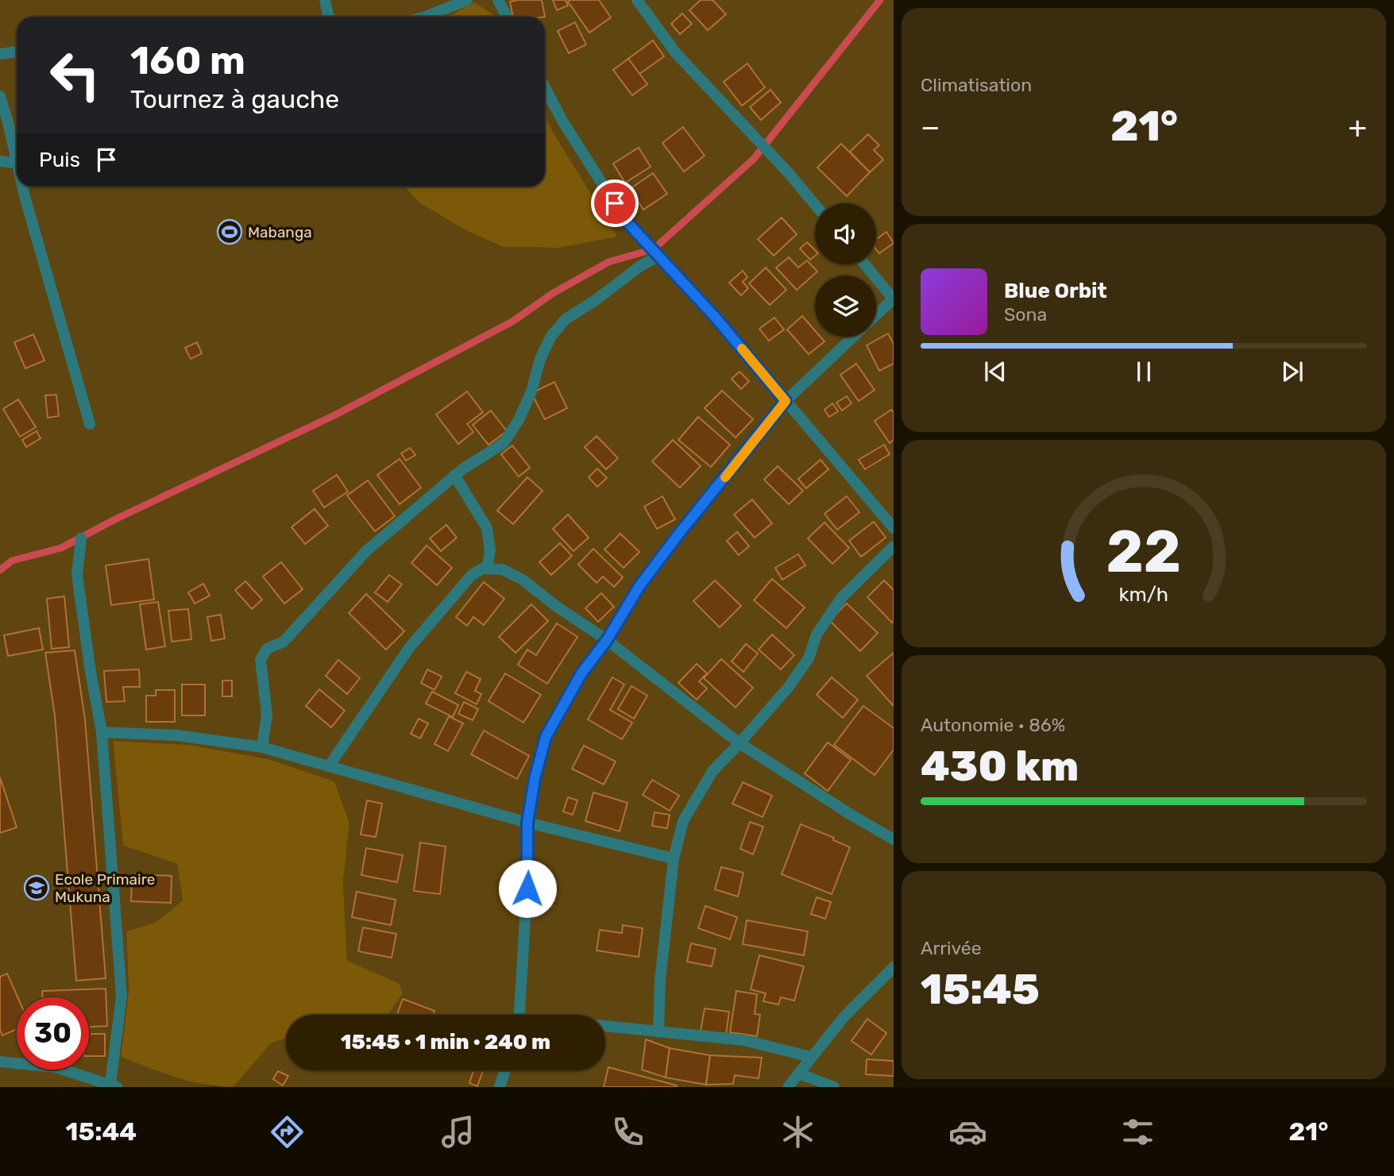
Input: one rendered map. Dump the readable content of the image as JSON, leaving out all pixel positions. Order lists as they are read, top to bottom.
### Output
{
  "places": {
    "sports": ["Mabanga"],
    "school or university": ["Ecole Primaire Mukuna"]
  },
  "page": {
    "tile": [
      "Climatisation",
      ["Autonomie · 86%", "430 km"],
      ["Arrivée", "15:45"]
    ],
    "turn": ["160 m", "Tournez à gauche"],
    "heat": ["−", "21°", "+"],
    "then": "Puis",
    "song": ["Blue Orbit", "Sona"],
    "limit": "30",
    "trip": "15:45 · 1 min · 240 m",
    "tabs": ["15:44", "21°"],
    "gauge": ["22", "km/h"]
  }
}
